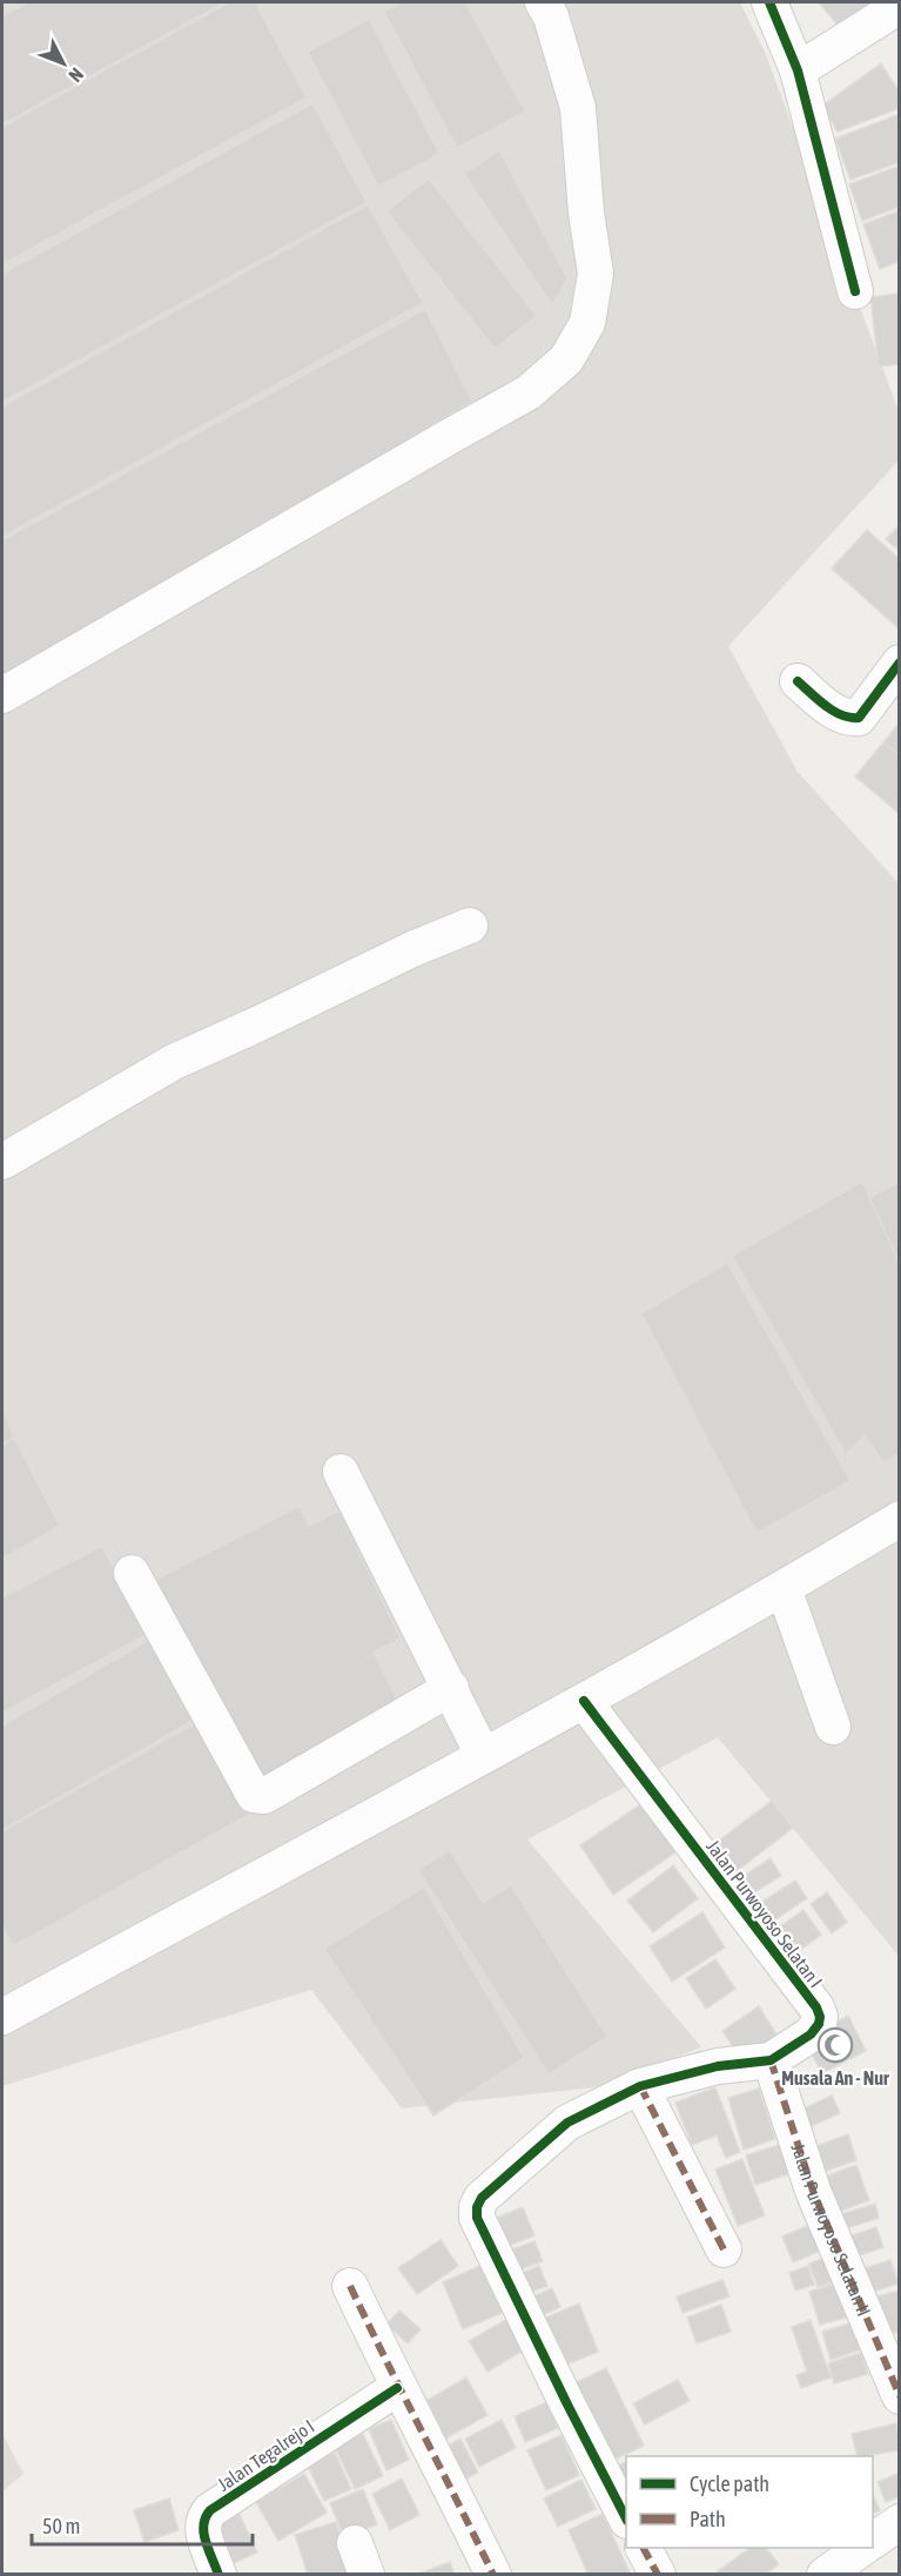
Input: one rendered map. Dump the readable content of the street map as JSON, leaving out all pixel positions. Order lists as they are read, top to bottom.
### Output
{
  "streets": {
    "street": ["Jalan Purwoyoso Selatan I", "Jalan Purwoyoso Selatan II", "Jalan Tegalrejo I"]
  },
  "crossings": [
    ["Jalan Purwoyoso Selatan I", "Jalan Purwoyoso Selatan II"]
  ],
  "places": {
    "mosque": ["Musala An - Nur"]
  },
  "legend": ["Cycle path", "Path"],
  "scale_bar": "50 m",
  "north": "bottom right"
}
